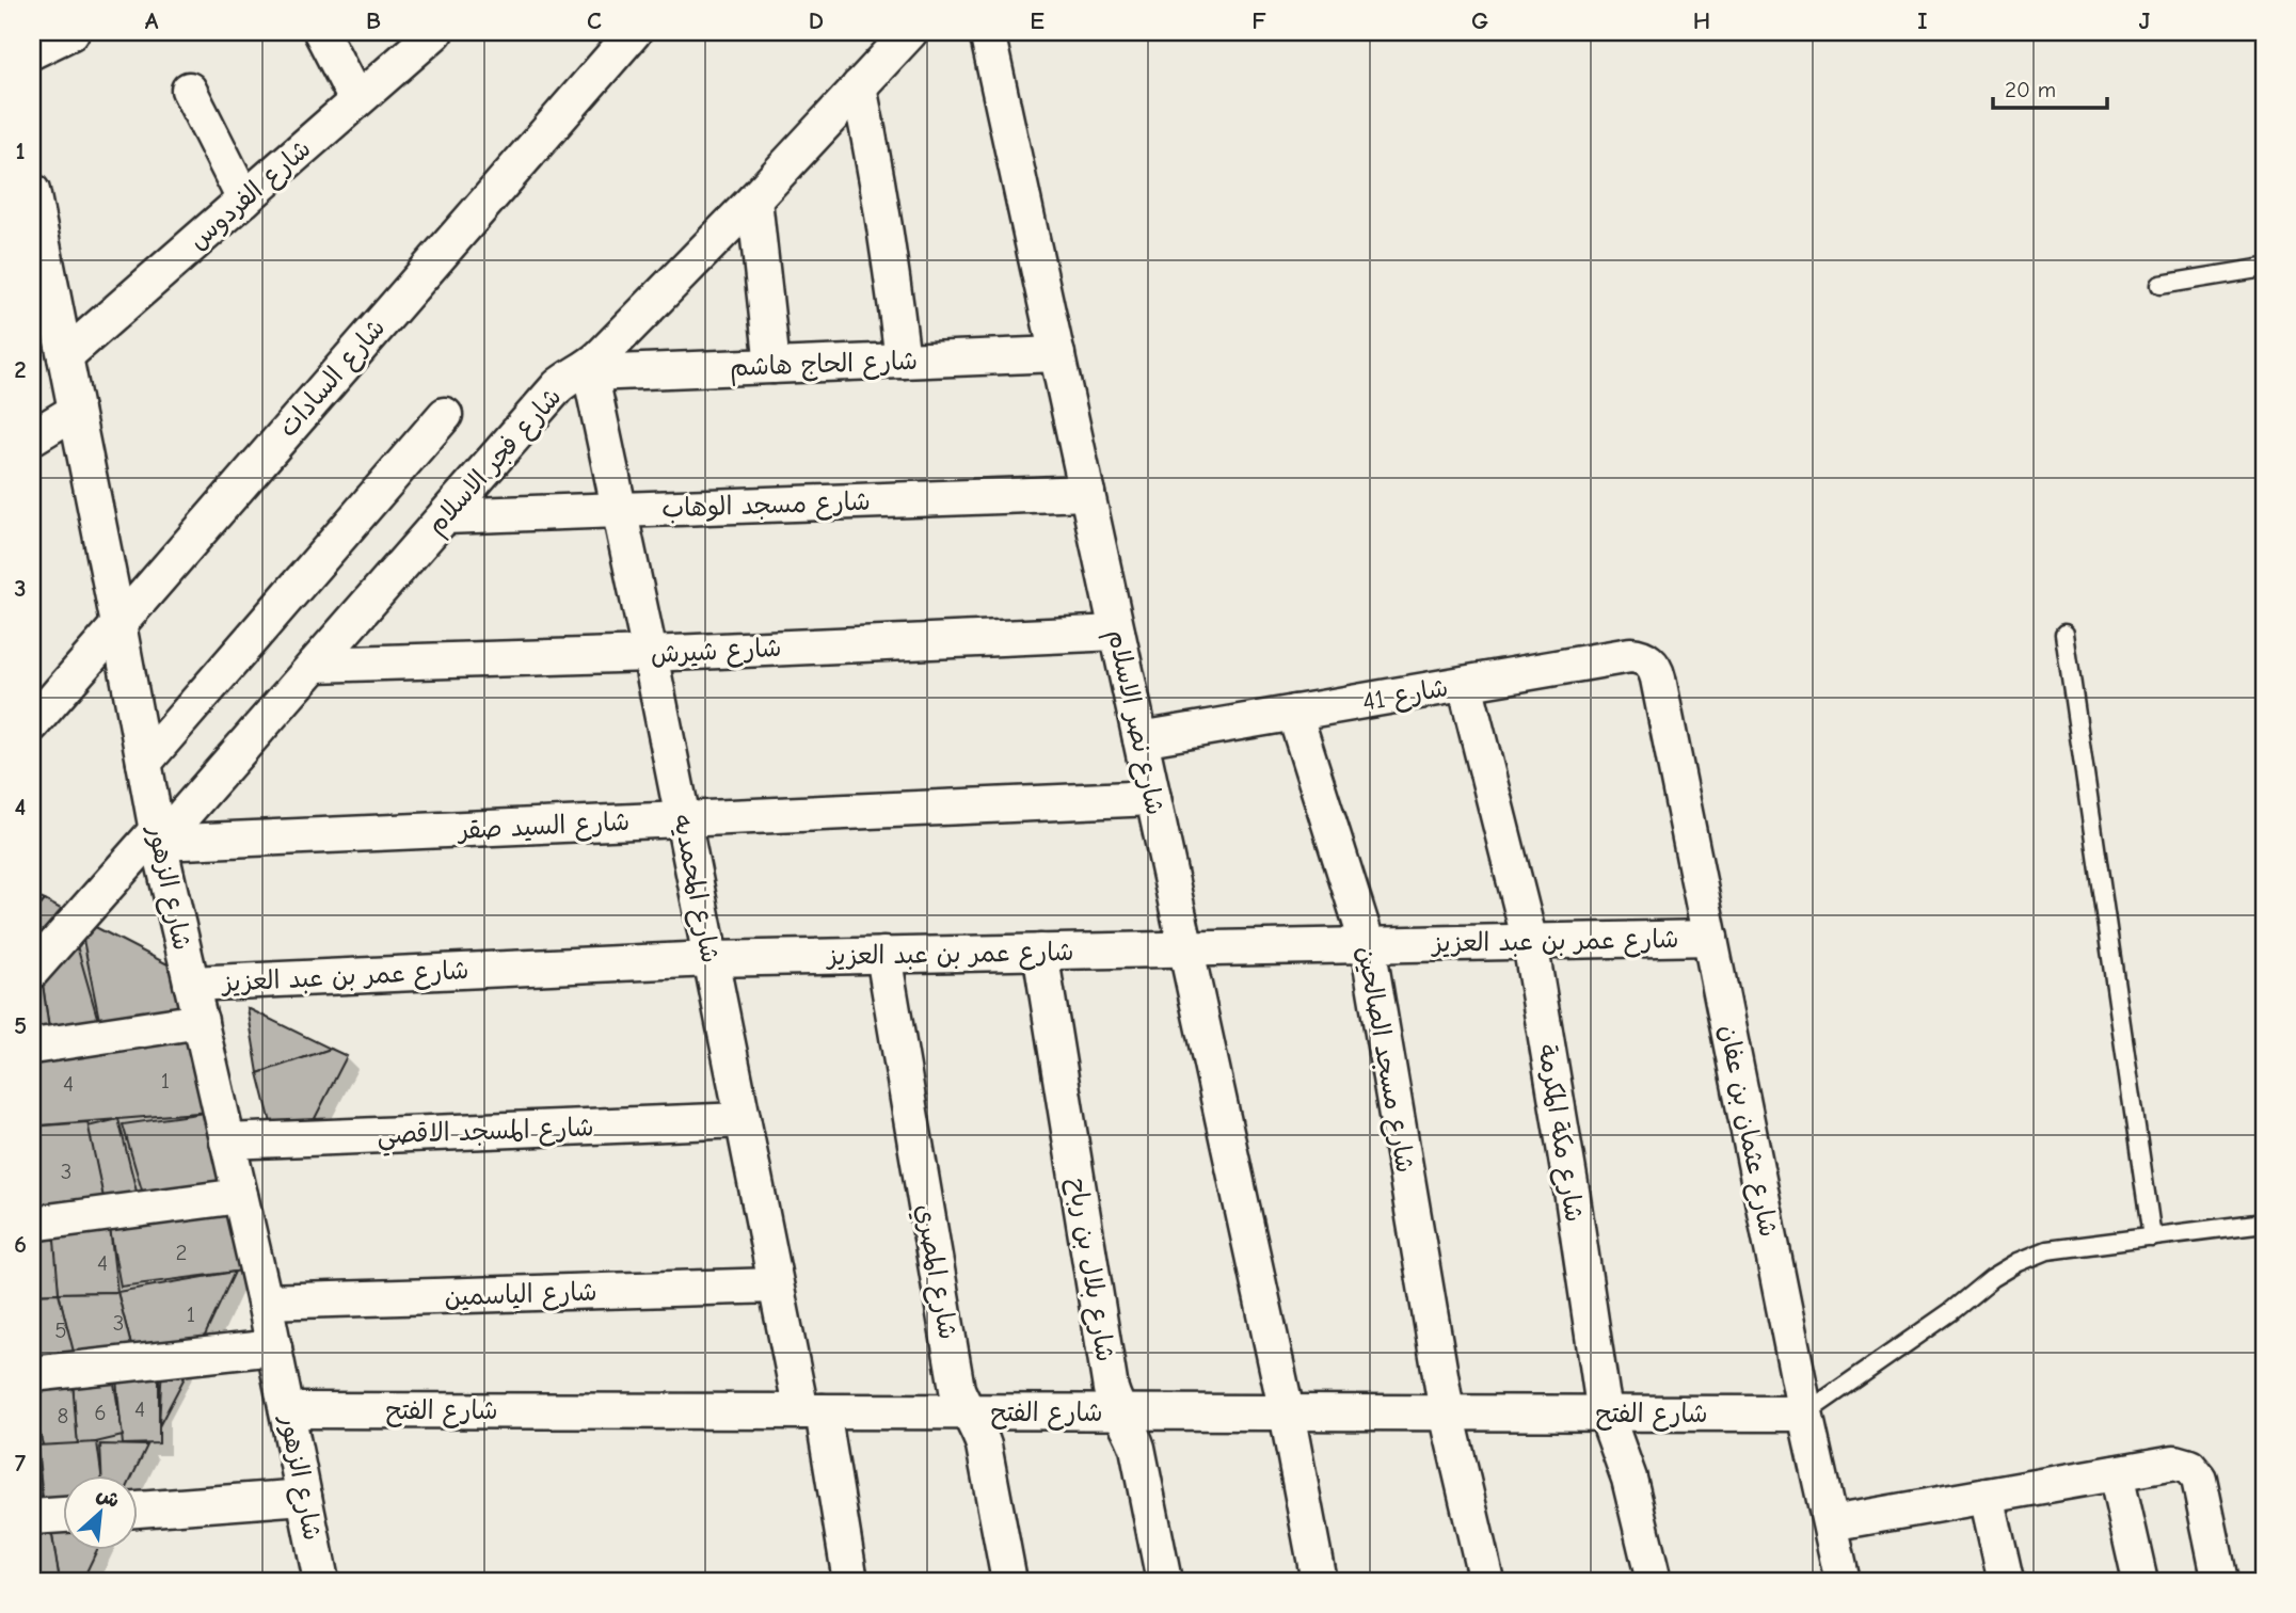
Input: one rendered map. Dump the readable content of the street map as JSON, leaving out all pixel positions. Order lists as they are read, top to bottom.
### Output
{
  "streets": {
    "street": [
      "شارع الفردوس",
      "شارع الحاج هاشم",
      "شارع السادات",
      "شارع فجر الاسلام",
      "شارع مسجد الوهاب",
      "شارع شيرش",
      "شارع 41",
      "شارع نصر الاسلام",
      "شارع السيد صقر",
      "شارع الزهور",
      "شارع المحمديه",
      "شارع عمر بن عبد العزيز",
      "شارع مسجد الصالحين",
      "شارع المسجد الاقصي",
      "شارع عثمان بن عفان",
      "شارع مكة المكرمة",
      "شارع بلال بن رباح",
      "شارع المصري",
      "شارع الياسمين",
      "شارع الفتح"
    ]
  },
  "crossings": [
    ["شارع الفردوس", "شارع الزهور"],
    ["شارع الحاج هاشم", "شارع فجر الاسلام"],
    ["شارع الحاج هاشم", "شارع نصر الاسلام"],
    ["شارع الحاج هاشم", "شارع المحمديه"],
    ["شارع السادات", "شارع الزهور"],
    ["شارع فجر الاسلام", "شارع مسجد الوهاب"],
    ["شارع فجر الاسلام", "شارع شيرش"],
    ["شارع فجر الاسلام", "شارع السيد صقر"],
    ["شارع فجر الاسلام", "شارع الزهور"],
    ["شارع فجر الاسلام", "شارع المحمديه"],
    ["شارع مسجد الوهاب", "شارع نصر الاسلام"],
    ["شارع مسجد الوهاب", "شارع المحمديه"],
    ["شارع شيرش", "شارع نصر الاسلام"],
    ["شارع شيرش", "شارع المحمديه"],
    ["شارع 41", "شارع نصر الاسلام"],
    ["شارع 41", "شارع مسجد الصالحين"],
    ["شارع 41", "شارع عثمان بن عفان"],
    ["شارع 41", "شارع مكة المكرمة"],
    ["شارع نصر الاسلام", "شارع السيد صقر"],
    ["شارع نصر الاسلام", "شارع عمر بن عبد العزيز"],
    ["شارع نصر الاسلام", "شارع الفتح"],
    ["شارع السيد صقر", "شارع الزهور"],
    ["شارع السيد صقر", "شارع المحمديه"],
    ["شارع الزهور", "شارع عمر بن عبد العزيز"],
    ["شارع الزهور", "شارع المسجد الاقصي"],
    ["شارع الزهور", "شارع الياسمين"],
    ["شارع الزهور", "شارع الفتح"],
    ["شارع المحمديه", "شارع عمر بن عبد العزيز"],
    ["شارع المحمديه", "شارع المسجد الاقصي"],
    ["شارع المحمديه", "شارع الياسمين"],
    ["شارع المحمديه", "شارع الفتح"],
    ["شارع عمر بن عبد العزيز", "شارع مسجد الصالحين"],
    ["شارع عمر بن عبد العزيز", "شارع عثمان بن عفان"],
    ["شارع عمر بن عبد العزيز", "شارع مكة المكرمة"],
    ["شارع عمر بن عبد العزيز", "شارع بلال بن رباح"],
    ["شارع عمر بن عبد العزيز", "شارع المصري"],
    ["شارع مسجد الصالحين", "شارع الفتح"],
    ["شارع عثمان بن عفان", "شارع الفتح"],
    ["شارع مكة المكرمة", "شارع الفتح"],
    ["شارع بلال بن رباح", "شارع الفتح"],
    ["شارع المصري", "شارع الفتح"]
  ],
  "house_numbers": [
    "1",
    "4",
    "3",
    "2",
    "4",
    "1",
    "3",
    "5",
    "4",
    "6",
    "8"
  ],
  "scale_bar": "20 m",
  "north": "top right",
  "grid": {
    "columns": [
      "A",
      "B",
      "C",
      "D",
      "E",
      "F",
      "G",
      "H",
      "I",
      "J"
    ],
    "rows": [
      "1",
      "2",
      "3",
      "4",
      "5",
      "6",
      "7"
    ]
  }
}
